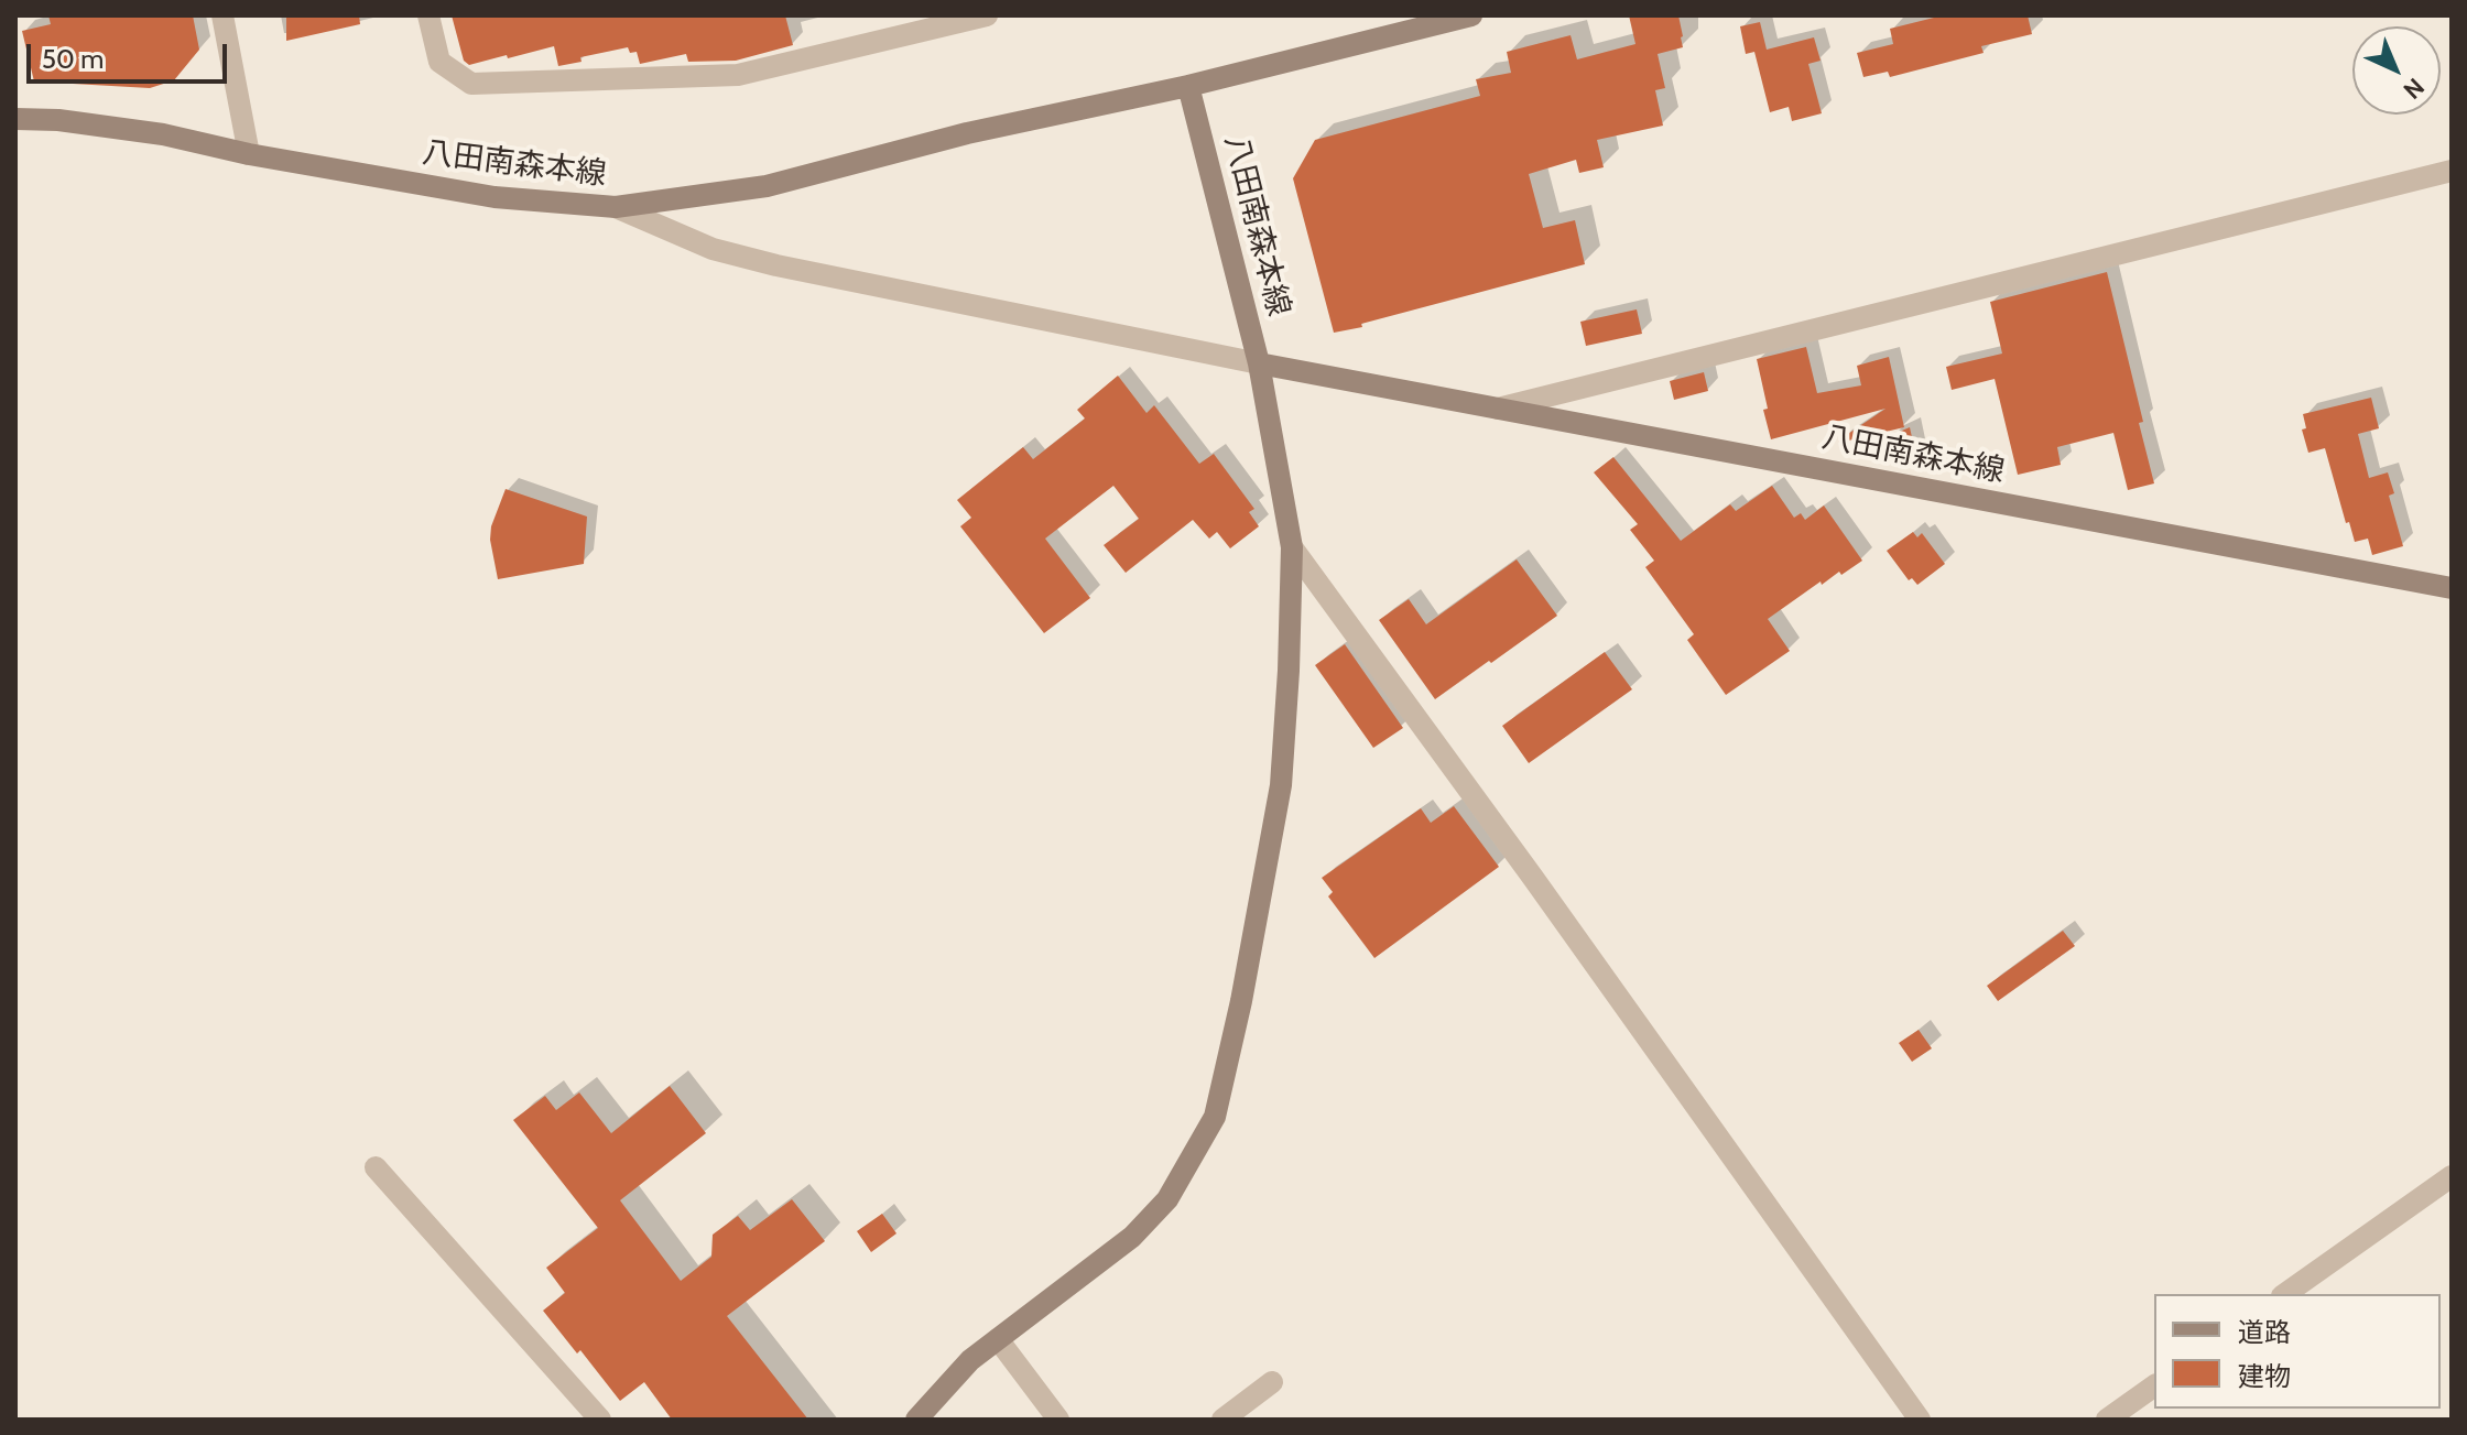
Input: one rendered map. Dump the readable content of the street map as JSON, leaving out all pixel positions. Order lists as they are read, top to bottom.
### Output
{
  "streets": {
    "main road": ["八田南森本線"]
  },
  "legend": ["道路", "建物"],
  "scale_bar": "50 m",
  "north": "bottom right"
}
